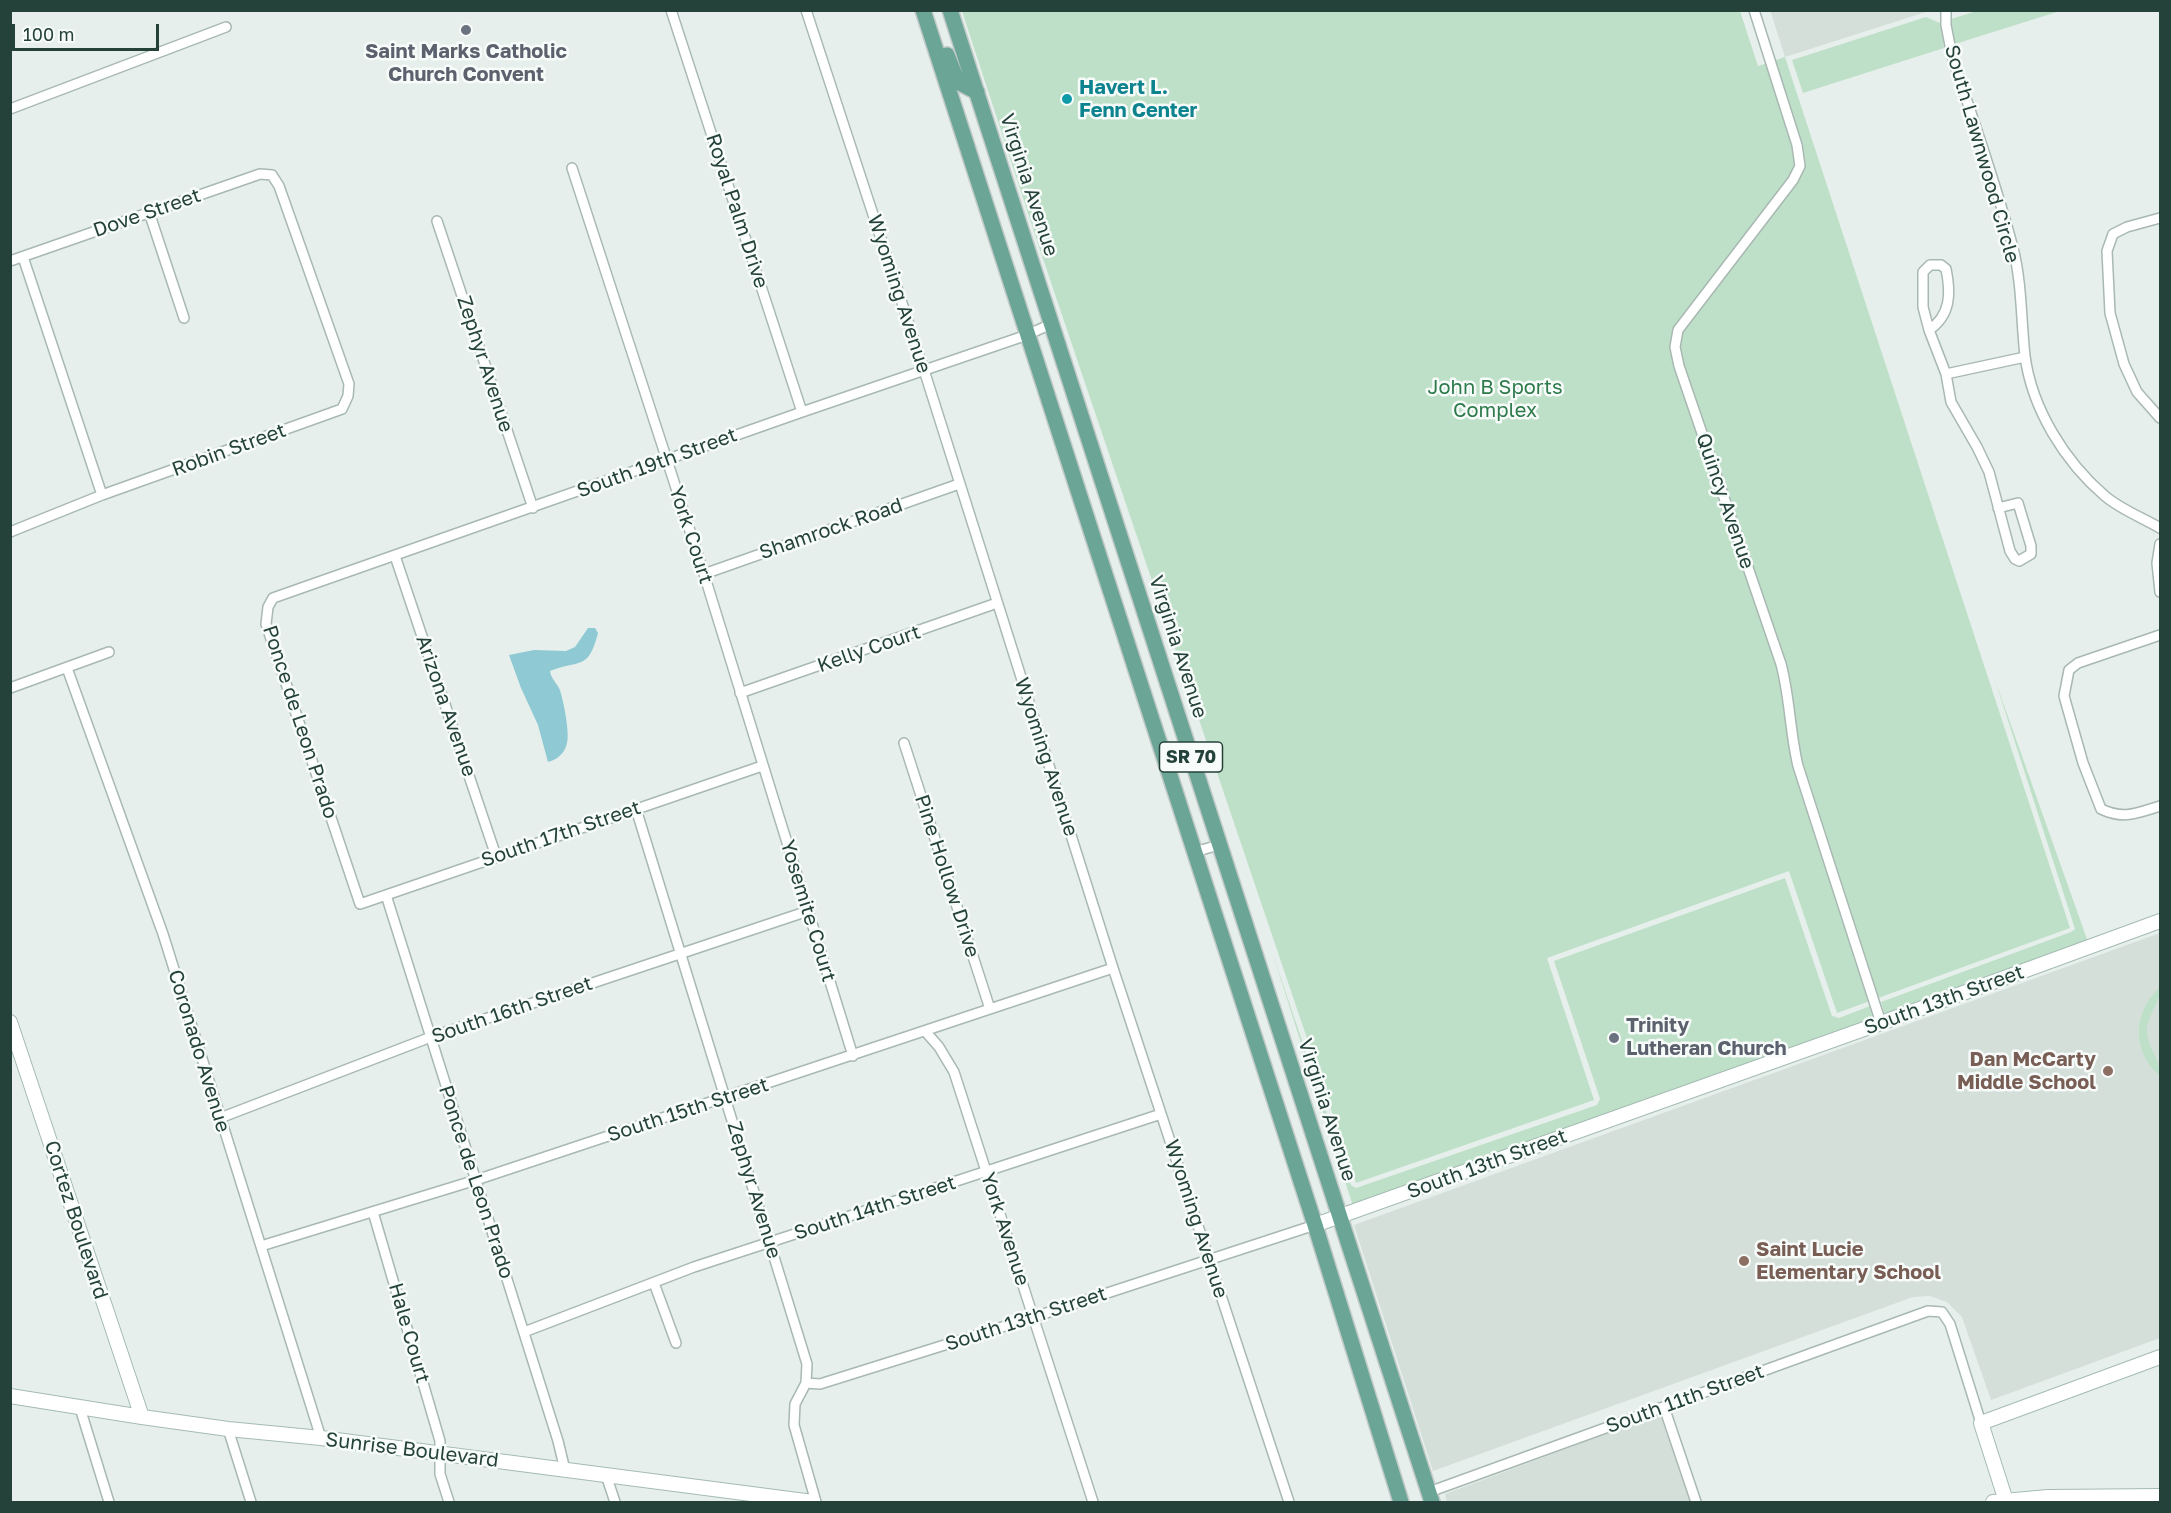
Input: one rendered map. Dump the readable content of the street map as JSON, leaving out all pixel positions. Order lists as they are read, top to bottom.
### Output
{
  "streets": {
    "main road": ["Virginia Avenue", "SR 70"],
    "street": [
      "South Lawnwood Circle",
      "Royal Palm Drive",
      "Dove Street",
      "Wyoming Avenue",
      "Zephyr Avenue",
      "Robin Street",
      "South 19th Street",
      "Quincy Avenue",
      "Shamrock Road",
      "York Court",
      "Kelly Court",
      "Arizona Avenue",
      "Ponce de Leon Prado",
      "South 17th Street",
      "Pine Hollow Drive",
      "Yosemite Court",
      "South 13th Street",
      "South 16th Street",
      "Coronado Avenue",
      "South 15th Street",
      "South 14th Street",
      "Cortez Boulevard",
      "York Avenue",
      "Hale Court",
      "South 11th Street",
      "Sunrise Boulevard"
    ]
  },
  "crossings": [
    ["Virginia Avenue", "South 19th Street"],
    ["Virginia Avenue", "South 13th Street"],
    ["Virginia Avenue", "South 11th Street"],
    ["Royal Palm Drive", "South 19th Street"],
    ["Dove Street", "Robin Street"],
    ["Wyoming Avenue", "South 19th Street"],
    ["Wyoming Avenue", "Shamrock Road"],
    ["Wyoming Avenue", "Kelly Court"],
    ["Wyoming Avenue", "South 13th Street"],
    ["Wyoming Avenue", "South 15th Street"],
    ["Wyoming Avenue", "South 14th Street"],
    ["Zephyr Avenue", "South 19th Street"],
    ["Zephyr Avenue", "South 17th Street"],
    ["Zephyr Avenue", "South 13th Street"],
    ["Zephyr Avenue", "South 16th Street"],
    ["Zephyr Avenue", "South 15th Street"],
    ["Zephyr Avenue", "South 14th Street"],
    ["Zephyr Avenue", "Sunrise Boulevard"],
    ["South 19th Street", "York Court"],
    ["South 19th Street", "Arizona Avenue"],
    ["South 19th Street", "Ponce de Leon Prado"],
    ["South 19th Street", "SR 70"],
    ["Quincy Avenue", "South 13th Street"],
    ["Shamrock Road", "York Court"],
    ["York Court", "Kelly Court"],
    ["York Court", "South 17th Street"],
    ["York Court", "Yosemite Court"],
    ["Arizona Avenue", "South 17th Street"],
    ["Ponce de Leon Prado", "South 17th Street"],
    ["Ponce de Leon Prado", "South 16th Street"],
    ["Ponce de Leon Prado", "South 15th Street"],
    ["Ponce de Leon Prado", "South 14th Street"],
    ["Ponce de Leon Prado", "Sunrise Boulevard"],
    ["SR 70", "South 13th Street"],
    ["South 17th Street", "Yosemite Court"],
    ["Pine Hollow Drive", "South 15th Street"],
    ["Yosemite Court", "South 16th Street"],
    ["Yosemite Court", "South 15th Street"],
    ["South 13th Street", "York Avenue"],
    ["South 16th Street", "Coronado Avenue"],
    ["Coronado Avenue", "South 15th Street"],
    ["Coronado Avenue", "Sunrise Boulevard"],
    ["South 15th Street", "York Avenue"],
    ["South 15th Street", "Hale Court"],
    ["South 14th Street", "York Avenue"],
    ["Cortez Boulevard", "Sunrise Boulevard"],
    ["Hale Court", "Sunrise Boulevard"]
  ],
  "parks": ["John B Sports Complex"],
  "places": [
    "Saint Marks Catholic Church Convent",
    "Havert L. Fenn Center",
    "Trinity Lutheran Church",
    "Dan McCarty Middle School",
    "Saint Lucie Elementary School"
  ],
  "scale_bar": "100 m"
}
